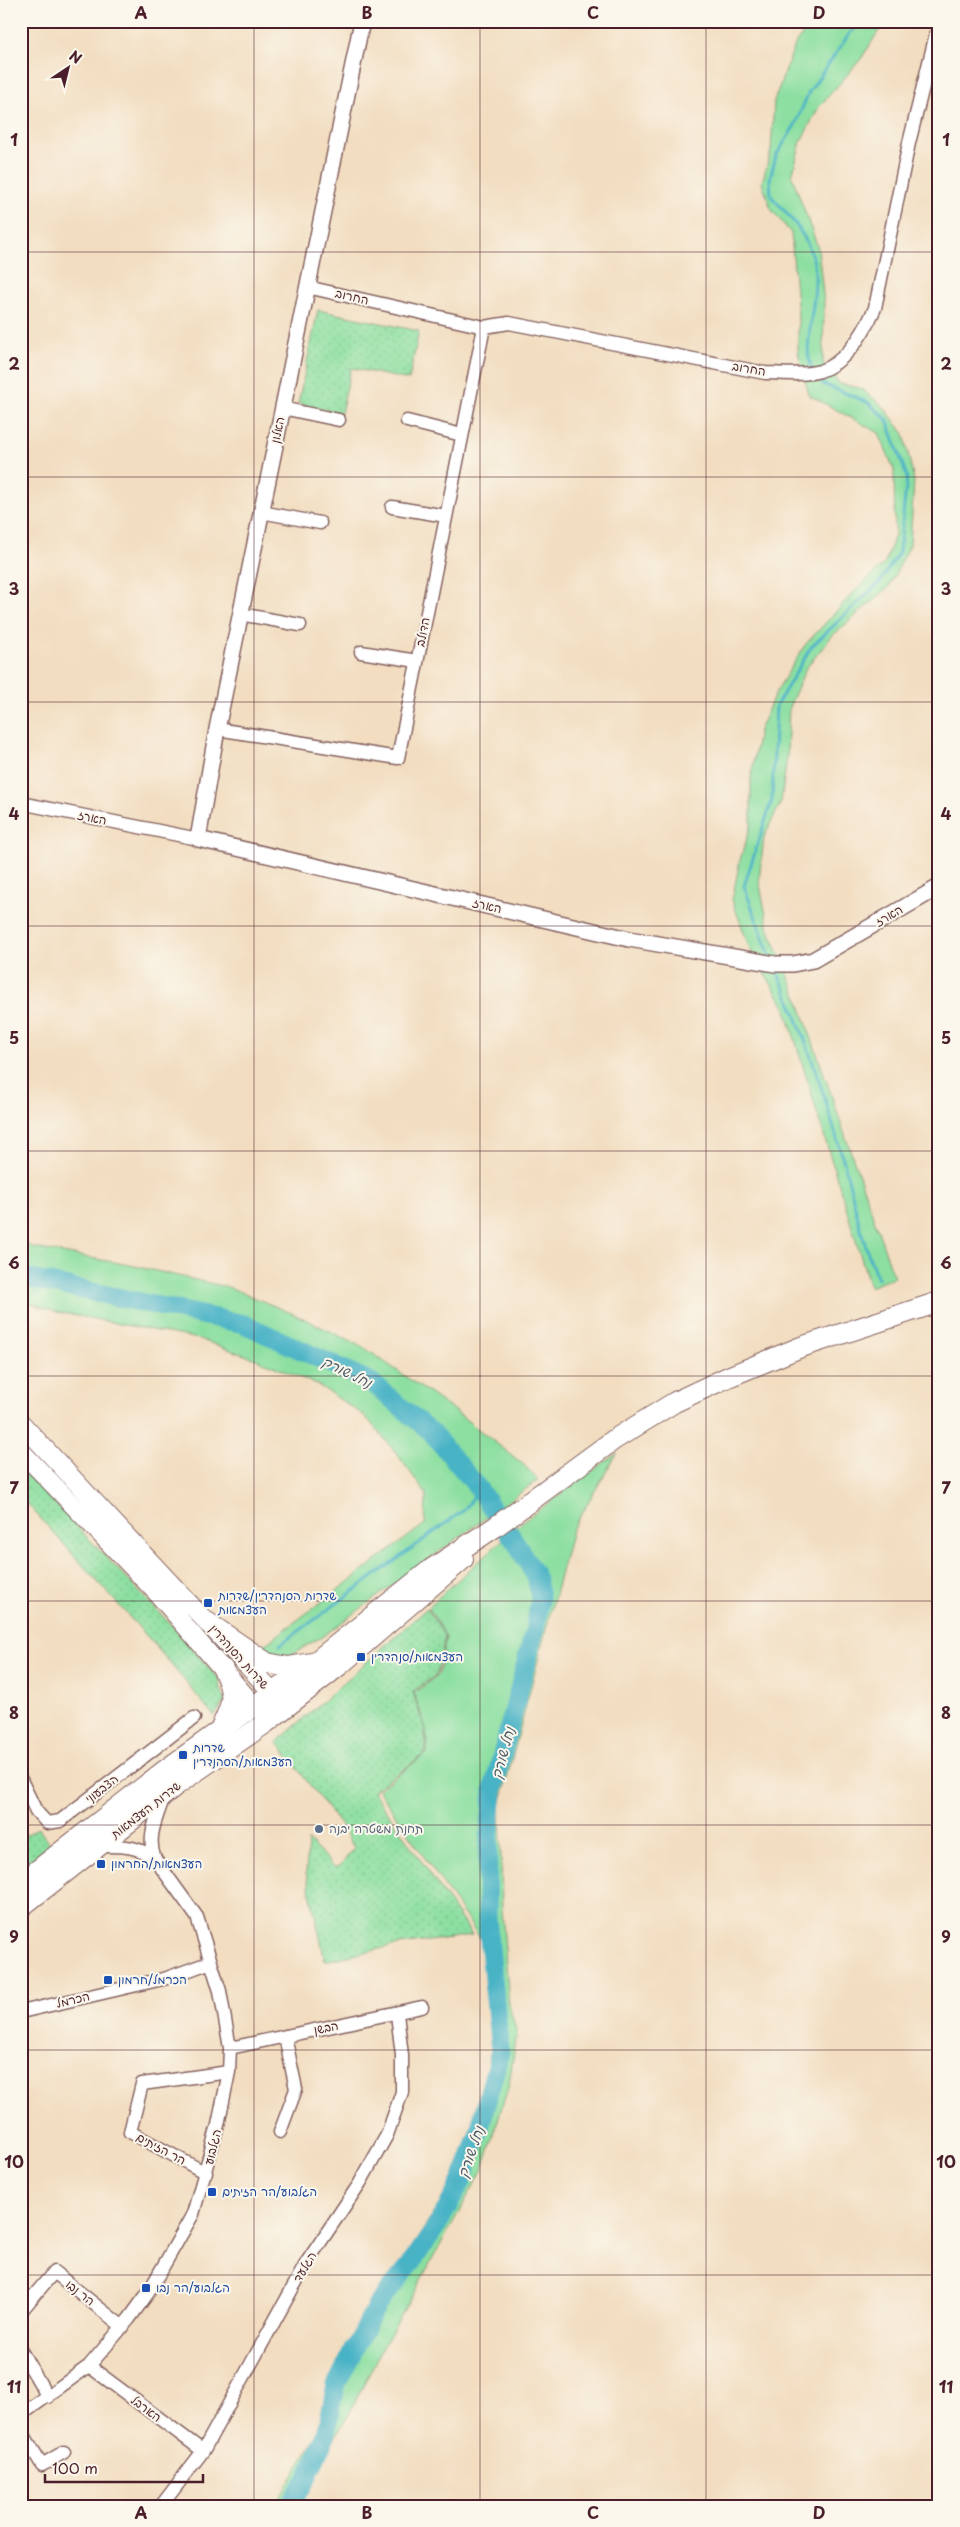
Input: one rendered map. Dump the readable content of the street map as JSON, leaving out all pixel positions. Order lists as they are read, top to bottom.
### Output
{
  "streets": {
    "highway": ["שדרות העצמאות"],
    "main road": ["שדרות הסנהדרין"],
    "street": [
      "החרוב",
      "האלון",
      "הדולב",
      "הארז",
      "הצבעוני",
      "הכרמל",
      "הבשן",
      "הגלבוע",
      "הר הזיתים",
      "הגלעד",
      "הר נבו",
      "הארבל"
    ]
  },
  "crossings": [
    ["החרוב", "האלון"],
    ["החרוב", "הדולב"],
    ["האלון", "הדולב"],
    ["האלון", "הארז"],
    ["שדרות הסנהדרין", "שדרות העצמאות"],
    ["שדרות העצמאות", "הגלבוע"],
    ["הכרמל", "הגלבוע"],
    ["הבשן", "הגלבוע"],
    ["הבשן", "הגלעד"],
    ["הגלבוע", "הר הזיתים"],
    ["הגלבוע", "הר נבו"],
    ["הגלבוע", "הארבל"],
    ["הגלעד", "הארבל"]
  ],
  "water": ["נחל שורק"],
  "places": {
    "transit": [
      "שדרות הסנהדרין/שדרות העצמאות",
      "העצמאות/סנהדרין",
      "שדרות העצמאות/הסהנדרין",
      "העצמאות/החרמון",
      "הכרמל/חרמון",
      "הגלבוע/הר הזיתים",
      "הגלבוע/הר נבו"
    ],
    "other": ["תחנת משטרה יבנה"]
  },
  "scale_bar": "100 m",
  "north": "top right",
  "grid": {
    "columns": [
      "A",
      "B",
      "C",
      "D"
    ],
    "rows": [
      "1",
      "2",
      "3",
      "4",
      "5",
      "6",
      "7",
      "8",
      "9",
      "10",
      "11"
    ]
  }
}
